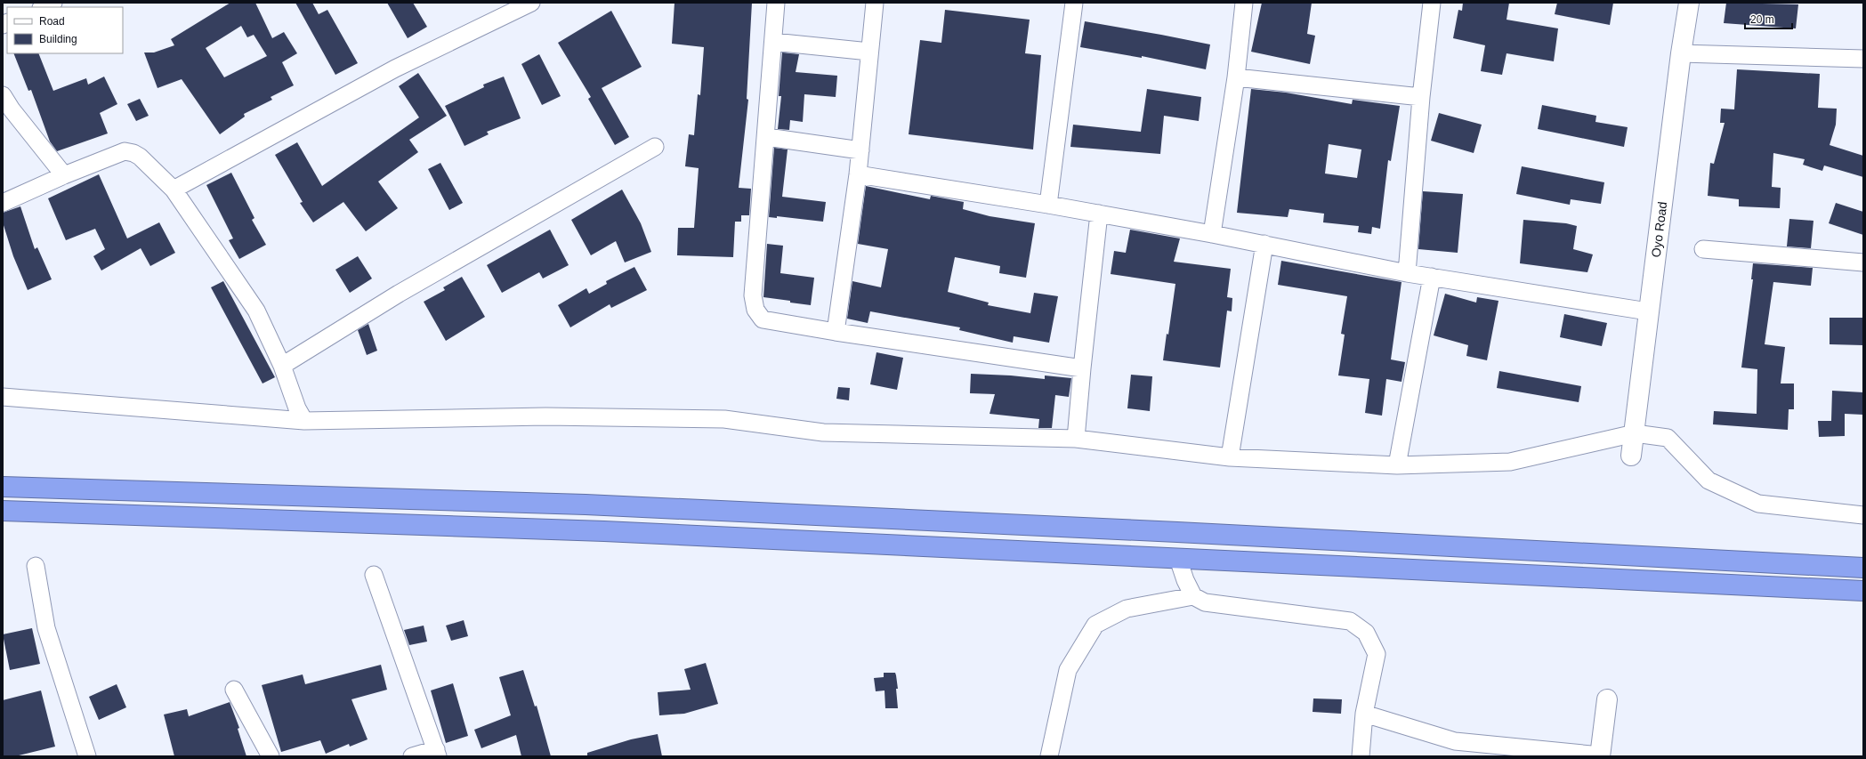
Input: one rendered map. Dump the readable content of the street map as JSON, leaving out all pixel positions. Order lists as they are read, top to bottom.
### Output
{
  "streets": {
    "street": ["Oyo Road"]
  },
  "legend": ["Road", "Building"],
  "scale_bar": "20 m"
}
